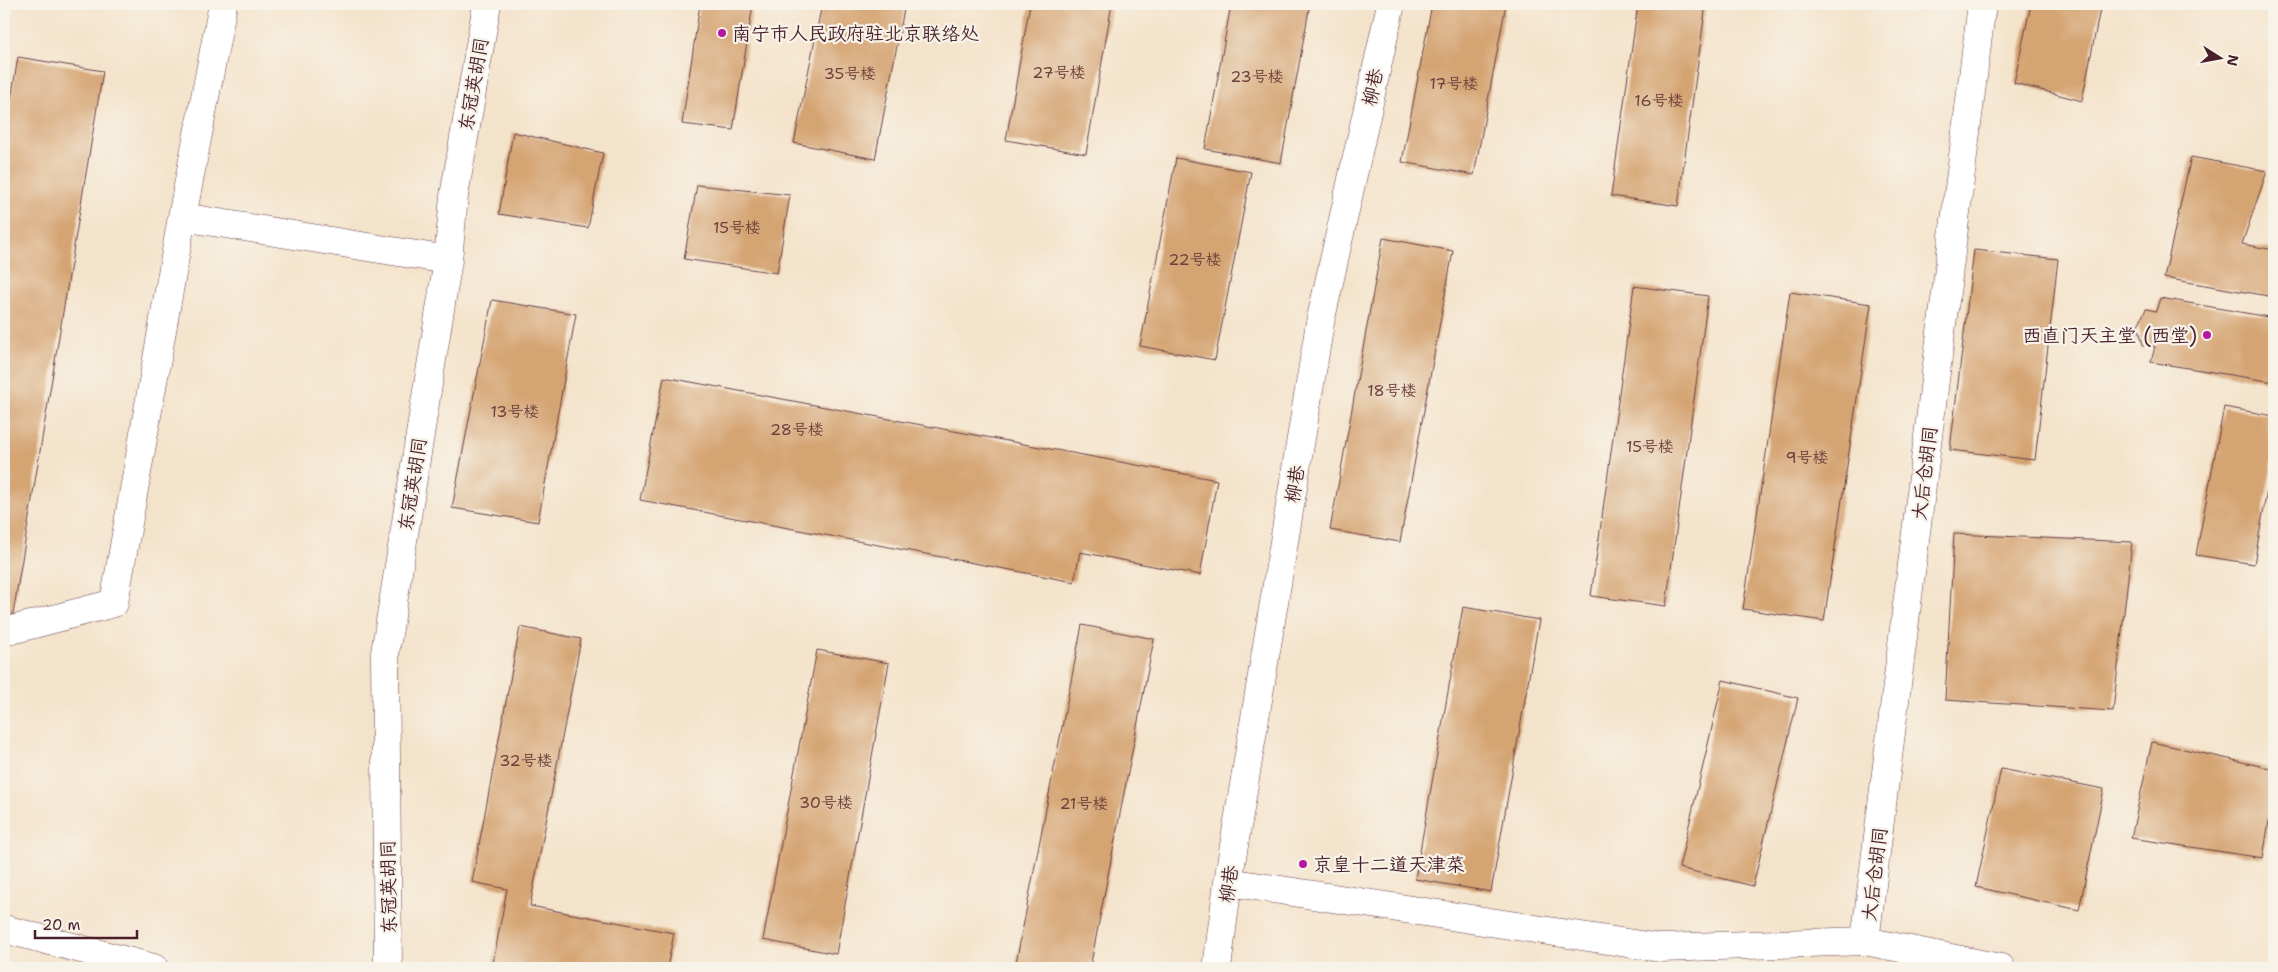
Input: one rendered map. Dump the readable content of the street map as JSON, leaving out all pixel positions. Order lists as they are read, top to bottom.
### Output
{
  "streets": {
    "street": ["东冠英胡同", "柳巷", "大后仓胡同"]
  },
  "places": ["南宁市人民政府驻北京联络处", "西直门天主堂 (西堂)", "京皇十二道天津菜"],
  "house_numbers": [
    "27号楼",
    "35号楼",
    "23号楼",
    "17号楼",
    "16号楼",
    "15号楼",
    "22号楼",
    "18号楼",
    "13号楼",
    "28号楼",
    "15号楼",
    "9号楼",
    "32号楼",
    "30号楼",
    "21号楼"
  ],
  "scale_bar": "20 m",
  "north": "right"
}
